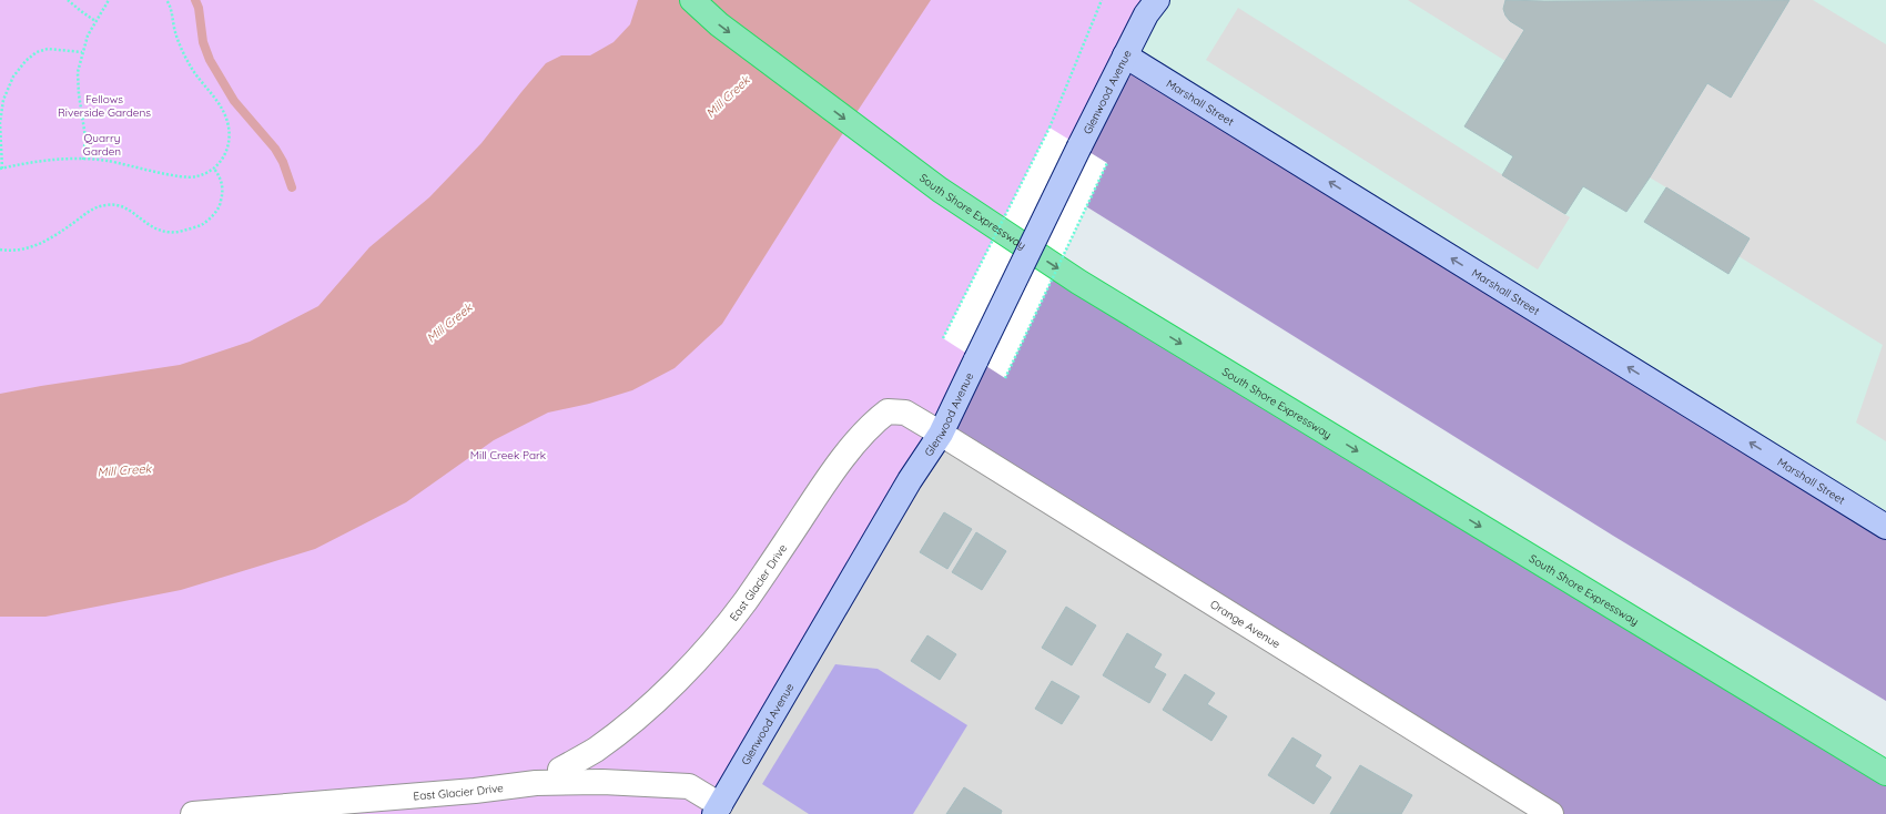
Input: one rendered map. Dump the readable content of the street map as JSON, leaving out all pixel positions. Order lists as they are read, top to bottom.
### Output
{
  "streets": {
    "highway": ["South Shore Expressway"],
    "main road": ["Glenwood Avenue", "Marshall Street"],
    "street": ["East Glacier Drive", "Orange Avenue"]
  },
  "crossings": [
    ["Glenwood Avenue", "Marshall Street"],
    ["Glenwood Avenue", "East Glacier Drive"],
    ["Glenwood Avenue", "Orange Avenue"],
    ["East Glacier Drive", "Orange Avenue"]
  ],
  "one_way": ["Marshall Street", "South Shore Expressway"],
  "water": ["Mill Creek"],
  "parks": ["Fellows Riverside Gardens", "Quarry Garden", "Mill Creek Park"]
}
